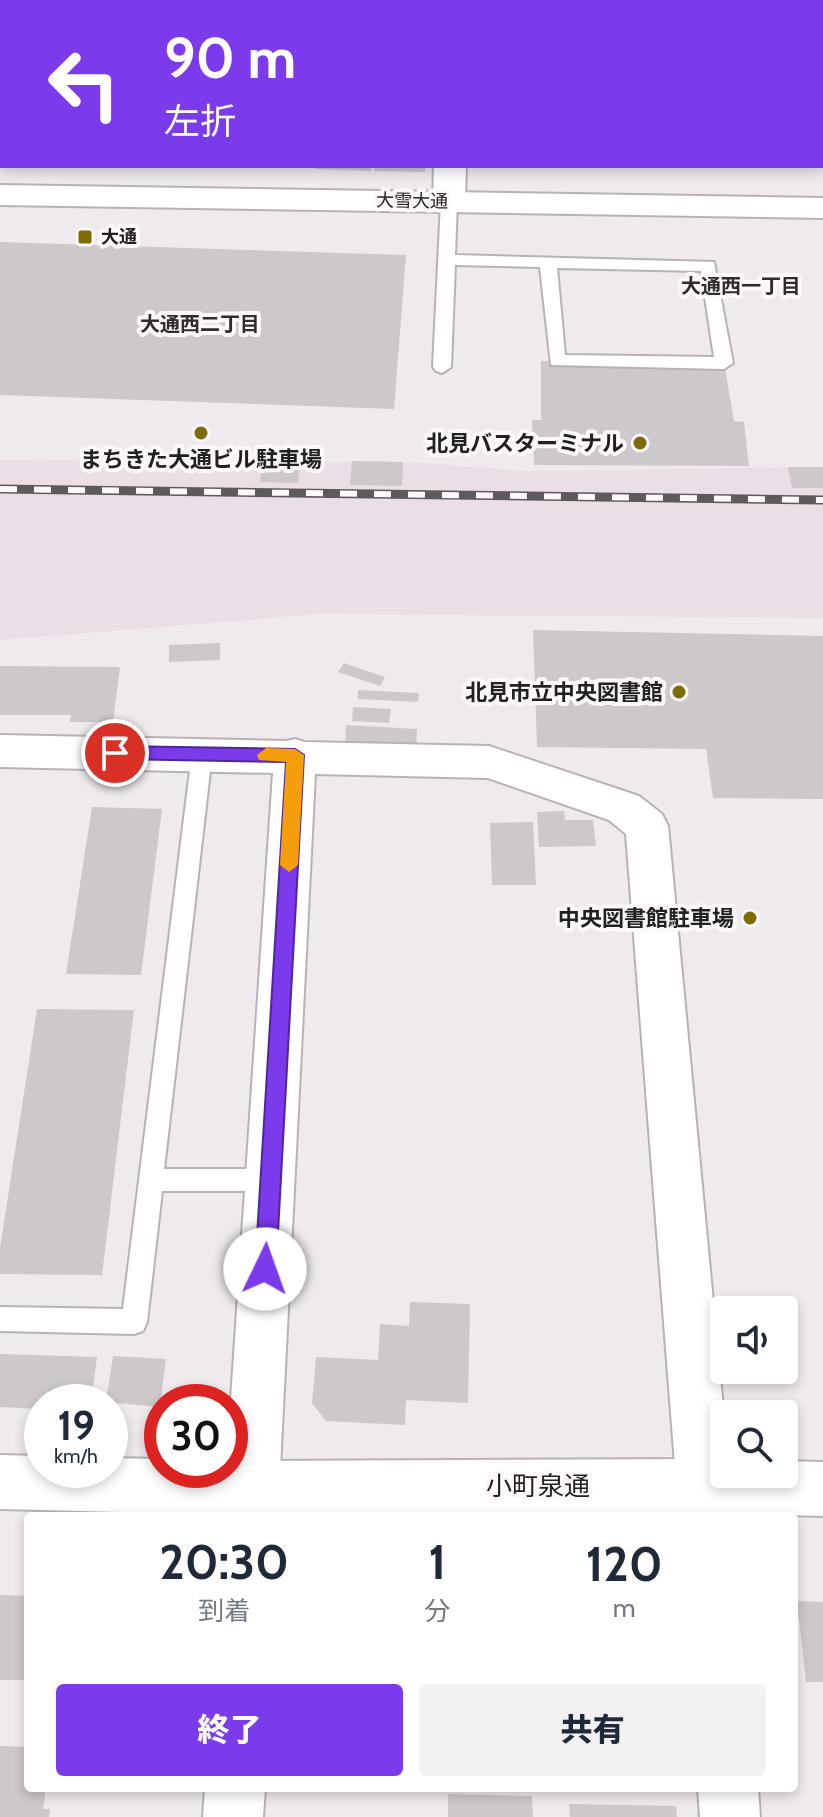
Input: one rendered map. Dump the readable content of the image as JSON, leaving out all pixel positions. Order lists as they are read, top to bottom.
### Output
{
  "streets": {
    "main road": ["大雪大通", "小町泉通"]
  },
  "districts": ["大通西一丁目", "大通西二丁目"],
  "places": {
    "transit": ["大通"],
    "other": [
      "まちきた大通ビル駐車場",
      "北見バスターミナル",
      "北見市立中央図書館",
      "中央図書館駐車場"
    ]
  },
  "page": {
    "turn": ["90 m", "左折"],
    "speed": "19 km/h",
    "limit": "30",
    "eta": [
      "20:30",
      "到着",
      "1",
      "分",
      "120",
      "m"
    ],
    "buttons": ["終了", "共有"]
  }
}
